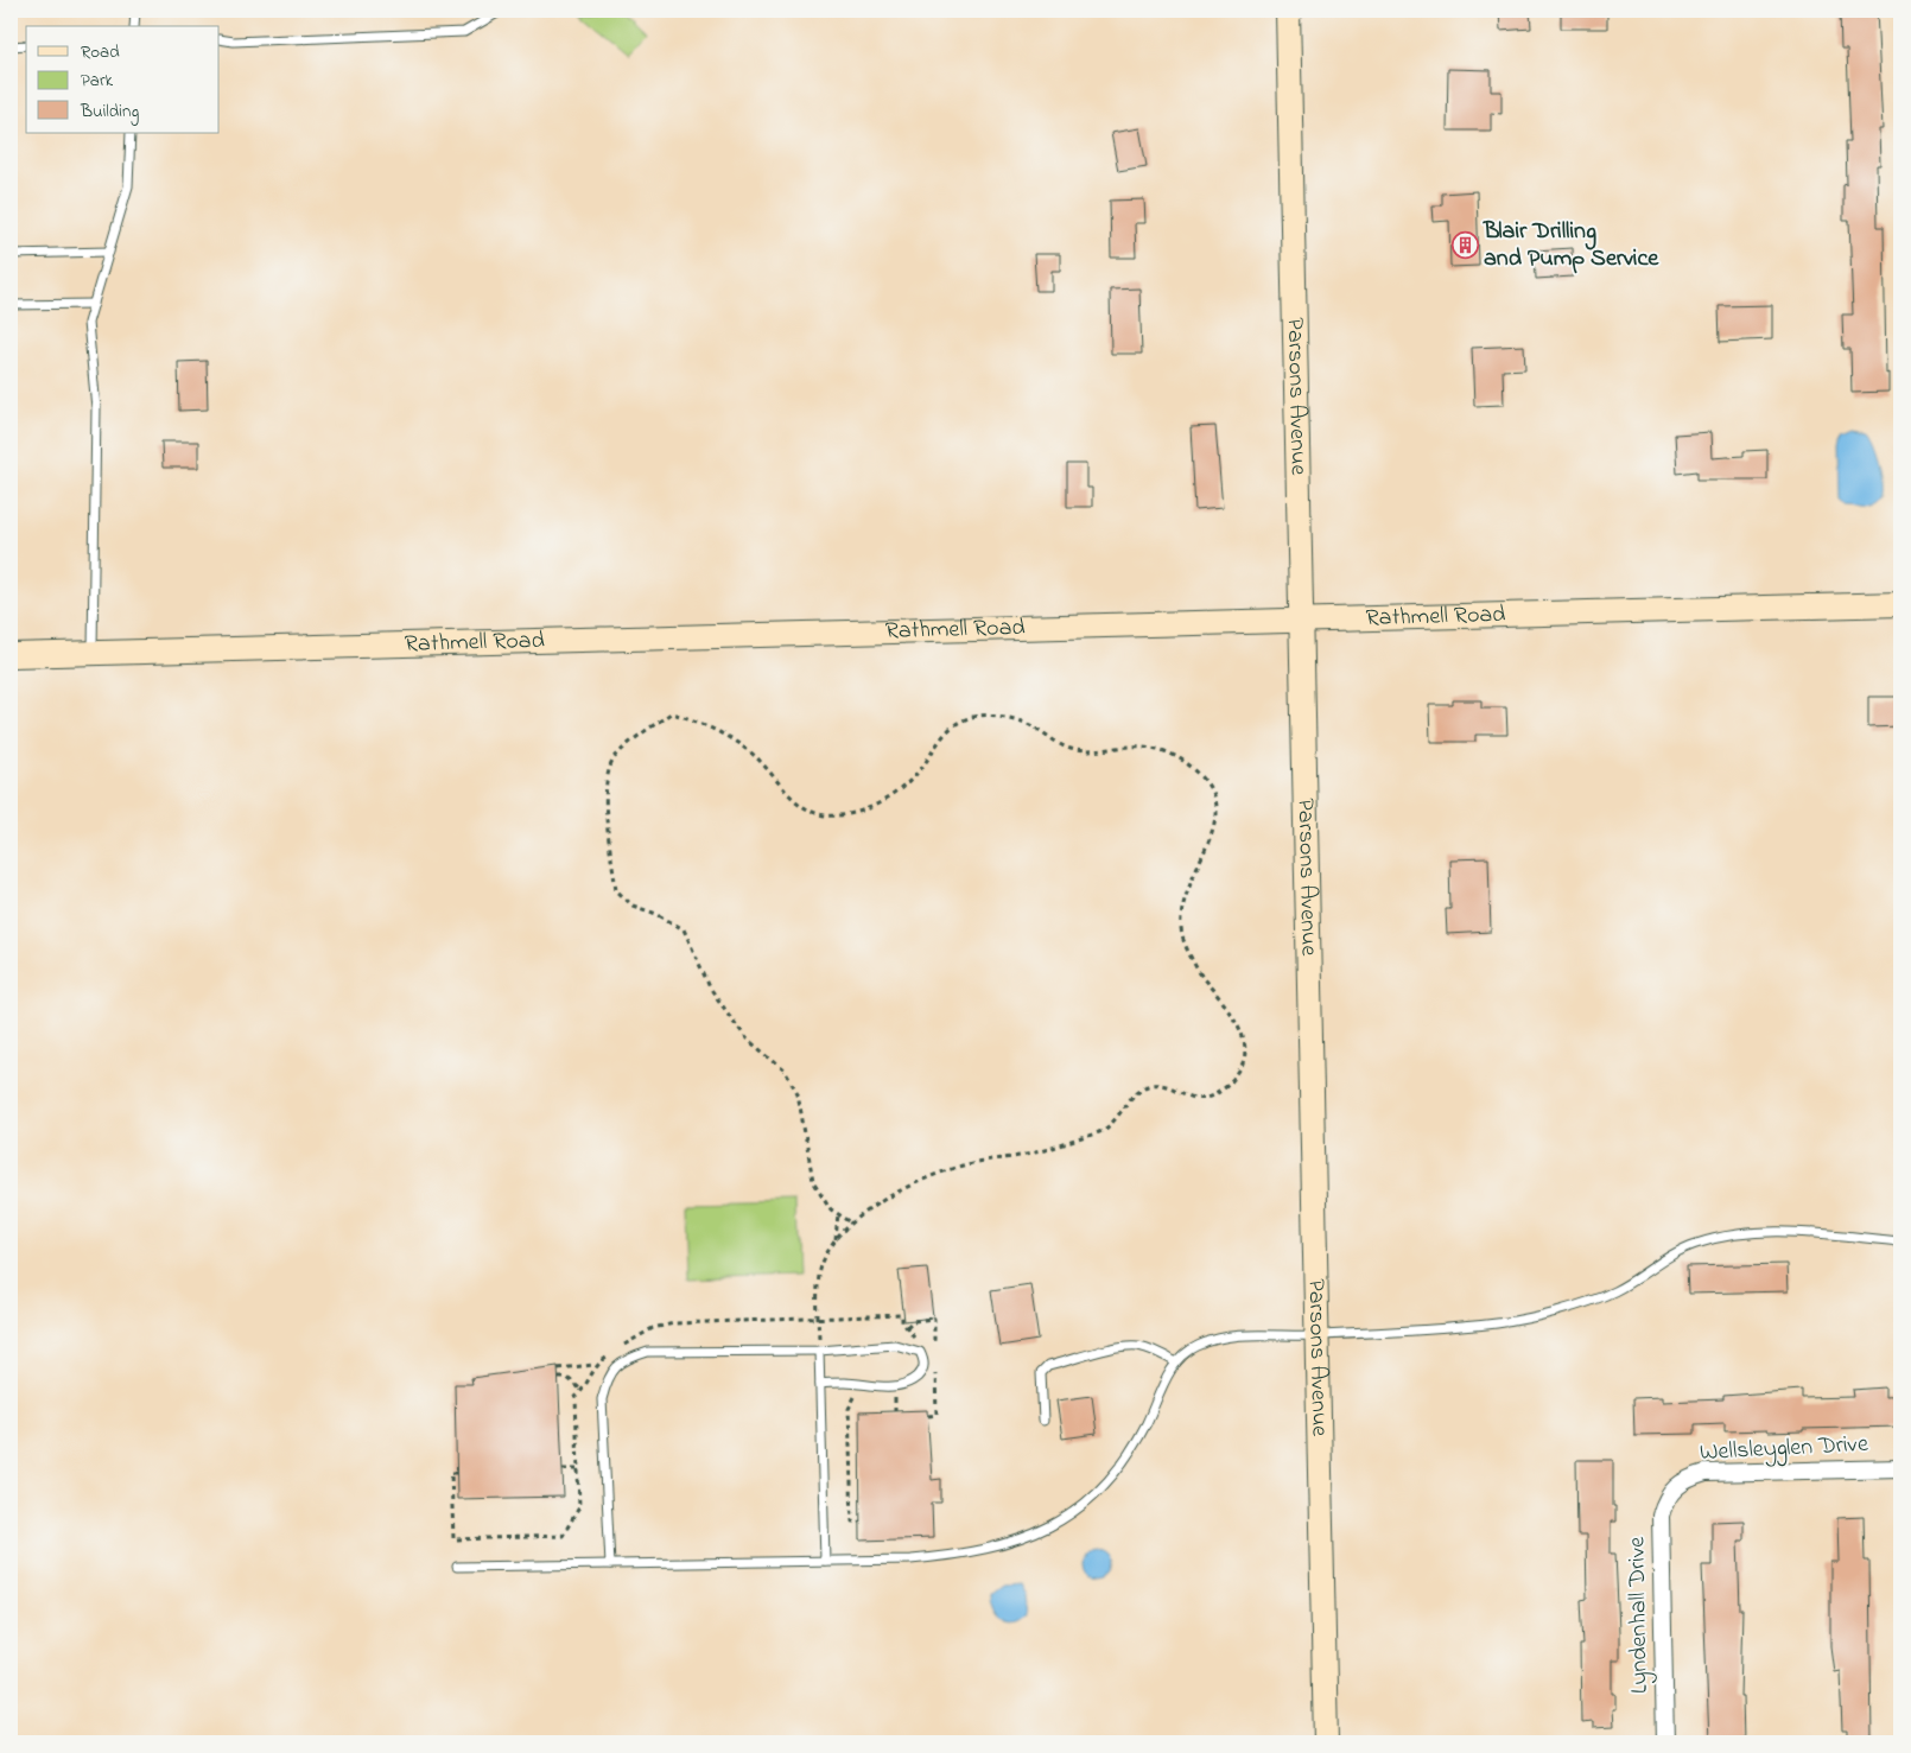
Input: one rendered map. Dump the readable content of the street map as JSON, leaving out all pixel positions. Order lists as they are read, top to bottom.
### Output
{
  "streets": {
    "street": [
      "Parsons Avenue",
      "Rathmell Road",
      "Wellsleyglen Drive",
      "Lyndenhall Drive"
    ]
  },
  "crossings": [
    ["Parsons Avenue", "Rathmell Road"],
    ["Wellsleyglen Drive", "Lyndenhall Drive"]
  ],
  "places": {
    "building": ["Blair Drilling and Pump Service"]
  },
  "legend": ["Road", "Park", "Building"]
}
